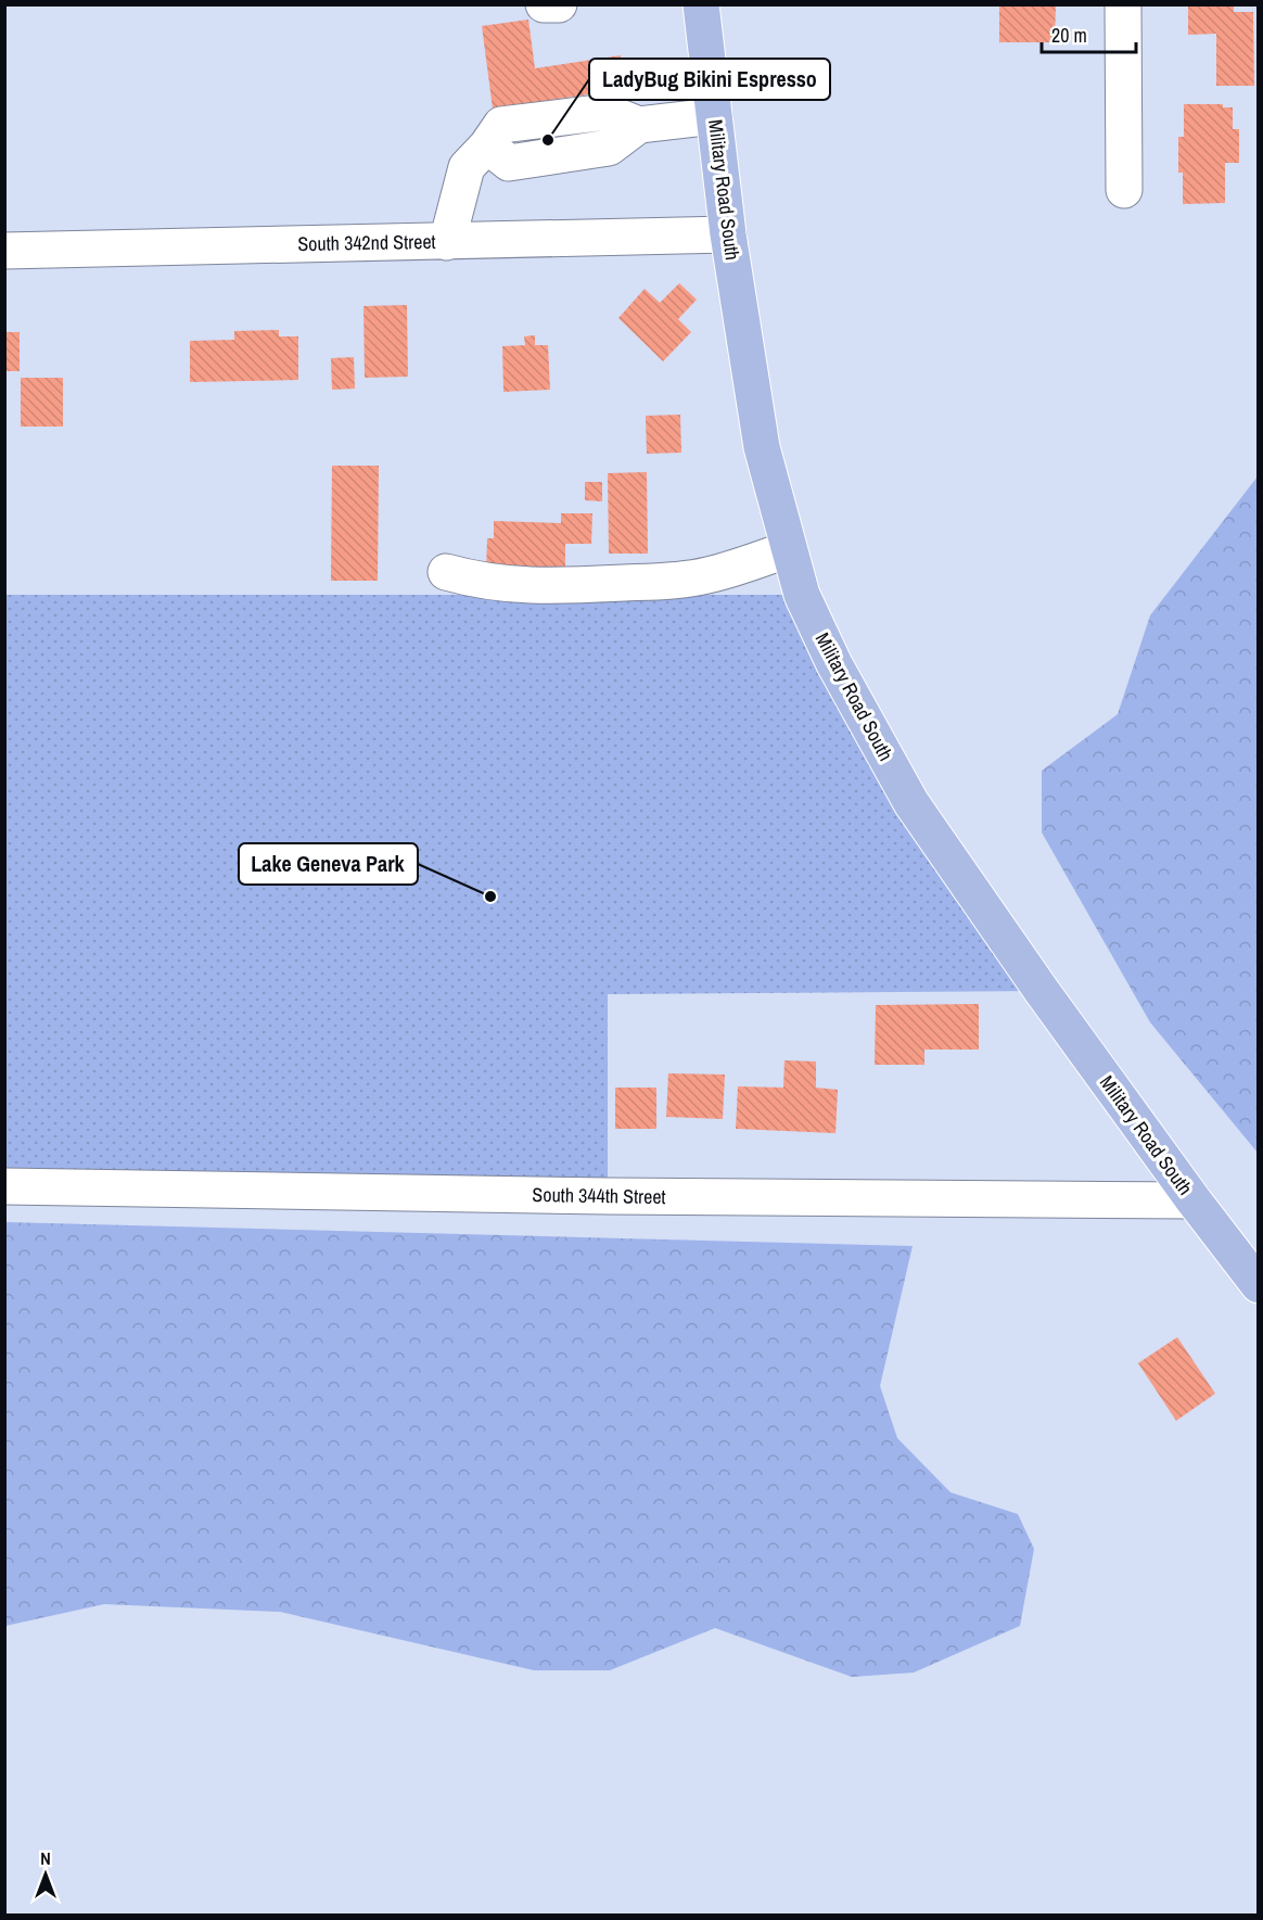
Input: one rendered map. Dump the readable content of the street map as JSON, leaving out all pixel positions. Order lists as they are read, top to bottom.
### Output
{
  "streets": {
    "main road": ["Military Road South"],
    "street": ["South 342nd Street", "South 344th Street"]
  },
  "crossings": [
    ["Military Road South", "South 342nd Street"],
    ["Military Road South", "South 344th Street"]
  ],
  "places": ["LadyBug Bikini Espresso", "Lake Geneva Park"],
  "scale_bar": "20 m",
  "north": "top"
}
